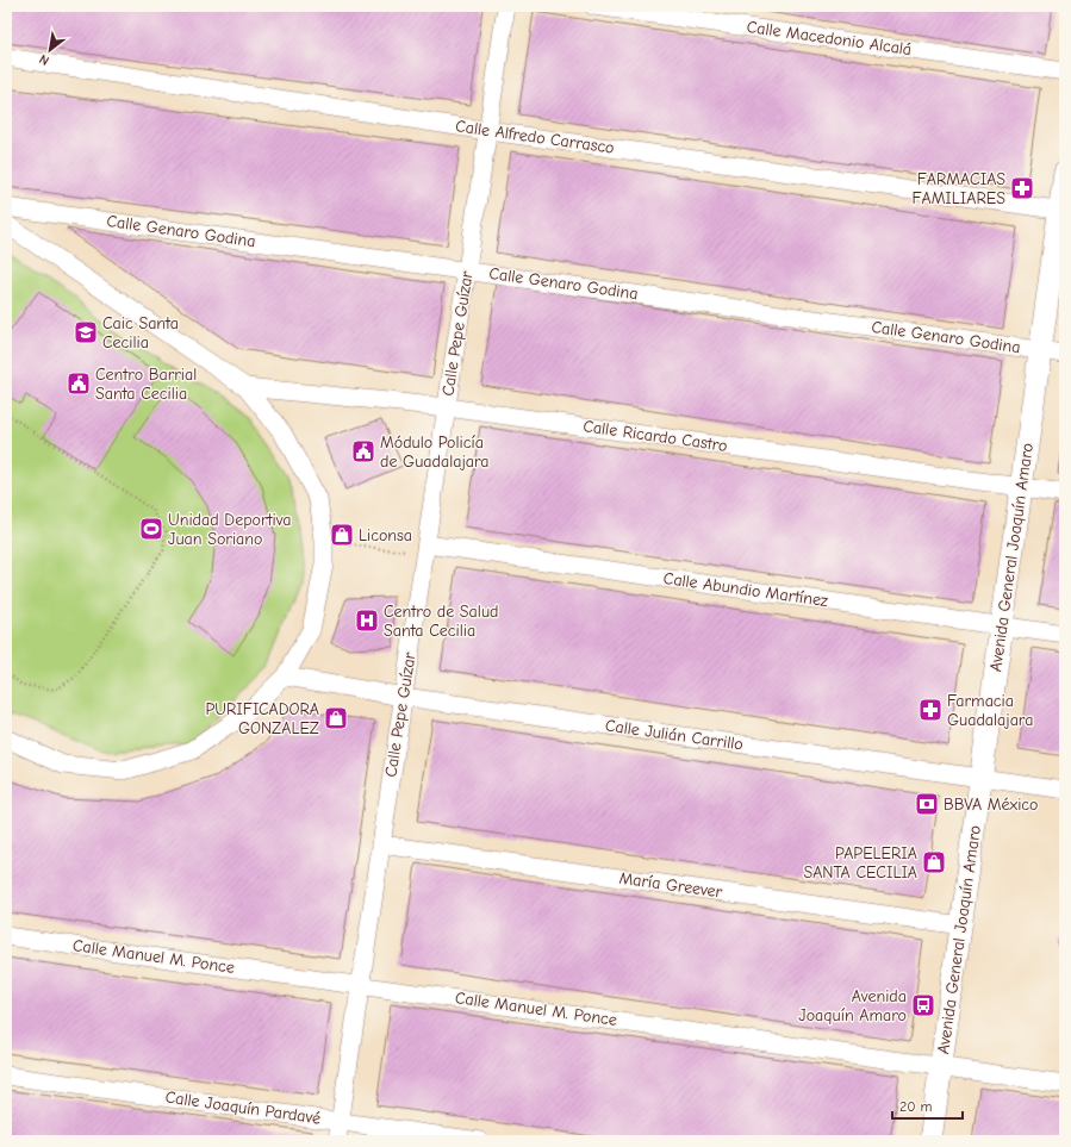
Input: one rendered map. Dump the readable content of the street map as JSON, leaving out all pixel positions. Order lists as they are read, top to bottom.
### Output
{
  "streets": {
    "street": [
      "Calle Macedonio Alcalá",
      "Calle Alfredo Carrasco",
      "Calle Genaro Godina",
      "Calle Pepe Guízar",
      "Calle Ricardo Castro",
      "Avenida General Joaquín Amaro",
      "Calle Abundio Martínez",
      "Calle Julián Carrillo",
      "María Greever",
      "Calle Manuel M. Ponce",
      "Calle Joaquín Pardavé"
    ]
  },
  "crossings": [
    ["Calle Alfredo Carrasco", "Calle Pepe Guízar"],
    ["Calle Alfredo Carrasco", "Avenida General Joaquín Amaro"],
    ["Calle Genaro Godina", "Calle Pepe Guízar"],
    ["Calle Genaro Godina", "Avenida General Joaquín Amaro"],
    ["Calle Pepe Guízar", "Calle Ricardo Castro"],
    ["Calle Pepe Guízar", "Calle Abundio Martínez"],
    ["Calle Pepe Guízar", "Calle Julián Carrillo"],
    ["Calle Pepe Guízar", "María Greever"],
    ["Calle Pepe Guízar", "Calle Manuel M. Ponce"],
    ["Calle Pepe Guízar", "Calle Joaquín Pardavé"],
    ["Calle Ricardo Castro", "Avenida General Joaquín Amaro"],
    ["Avenida General Joaquín Amaro", "Calle Abundio Martínez"],
    ["Avenida General Joaquín Amaro", "Calle Julián Carrillo"],
    ["Avenida General Joaquín Amaro", "María Greever"],
    ["Avenida General Joaquín Amaro", "Calle Manuel M. Ponce"]
  ],
  "places": {
    "pharmacy": ["FARMACIAS FAMILIARES", "Farmacia Guadalajara"],
    "school or university": ["Caic Santa Cecilia"],
    "public building": ["Centro Barrial Santa Cecilia", "Módulo Policía de Guadalajara"],
    "sports": ["Unidad Deportiva Juan Soriano"],
    "shop": ["Liconsa", "PURIFICADORA GONZALEZ", "PAPELERIA SANTA CECILIA"],
    "hospital": ["Centro de Salud Santa Cecilia"],
    "bank": ["BBVA México"],
    "bus stop": ["Avenida Joaquín Amaro"]
  },
  "scale_bar": "20 m",
  "north": "bottom left"
}
